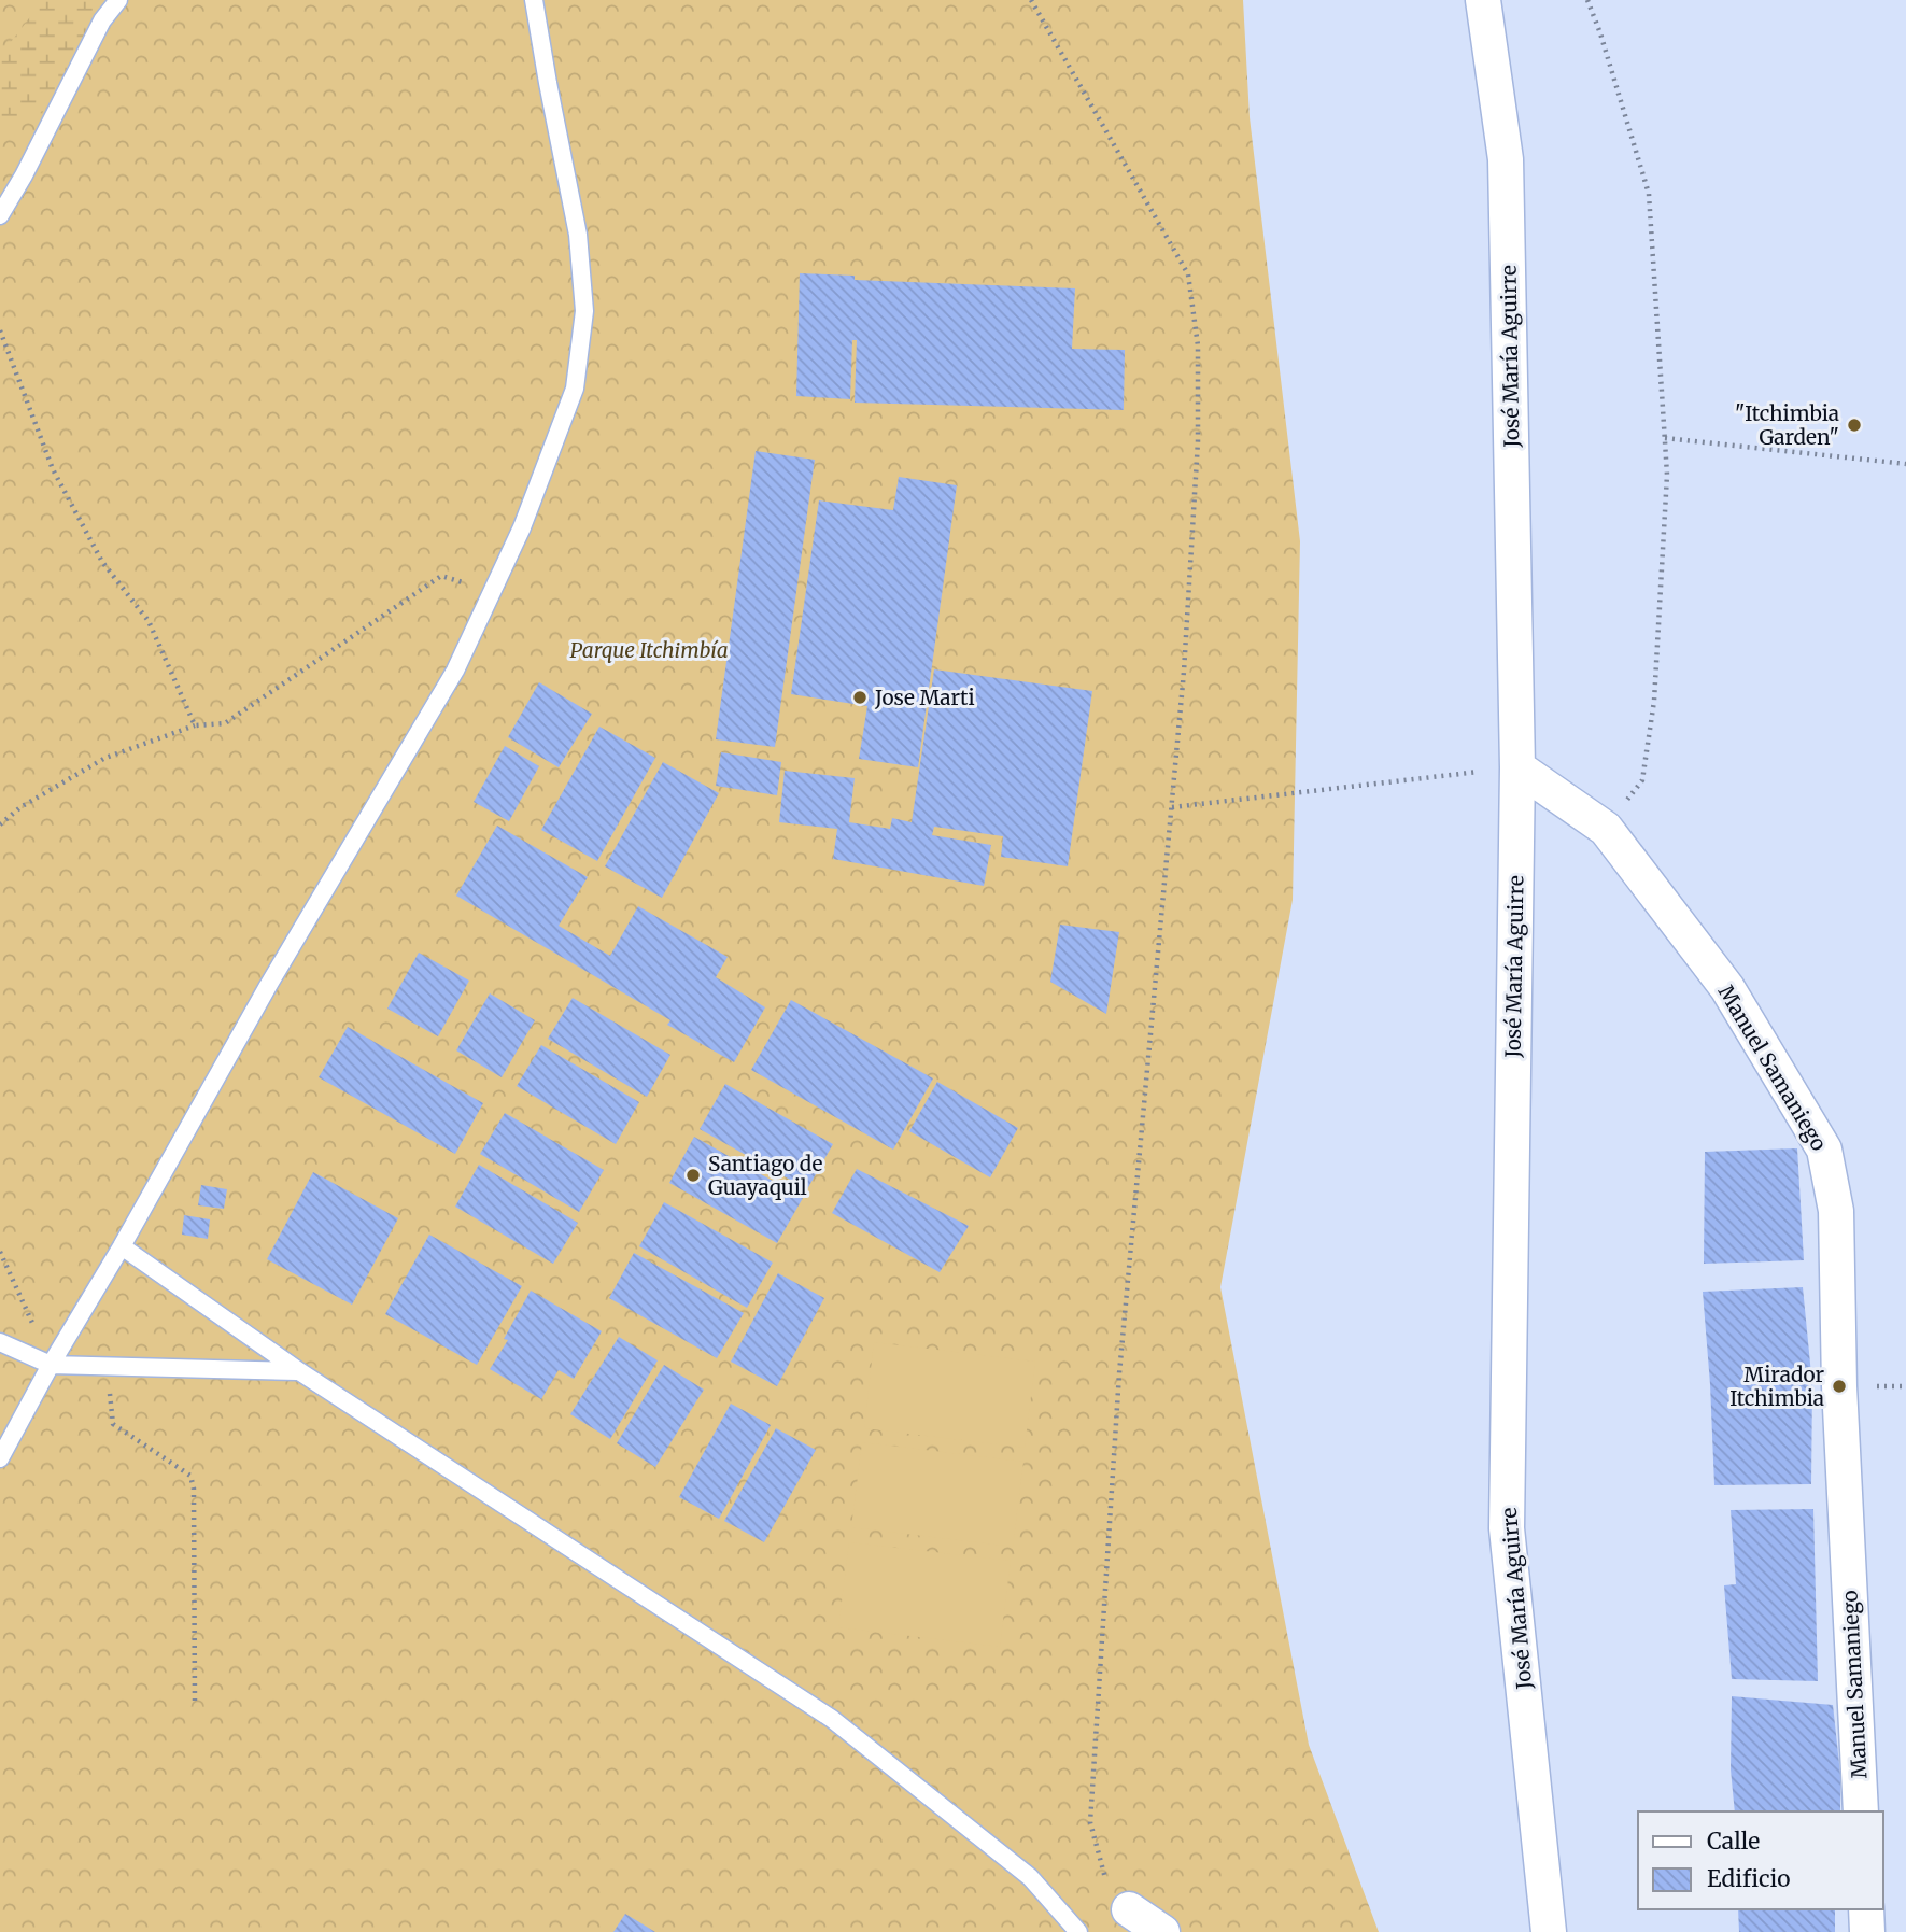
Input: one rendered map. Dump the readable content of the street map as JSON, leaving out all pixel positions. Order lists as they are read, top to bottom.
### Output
{
  "streets": {
    "street": ["José María Aguirre", "Manuel Samaniego"]
  },
  "crossings": [
    ["José María Aguirre", "Manuel Samaniego"]
  ],
  "parks": ["Parque Itchimbía"],
  "places": [
    "\"Itchimbia Garden\"",
    "Jose Marti",
    "Santiago de Guayaquil",
    "Mirador Itchimbia"
  ],
  "legend": ["Calle", "Edificio"]
}
